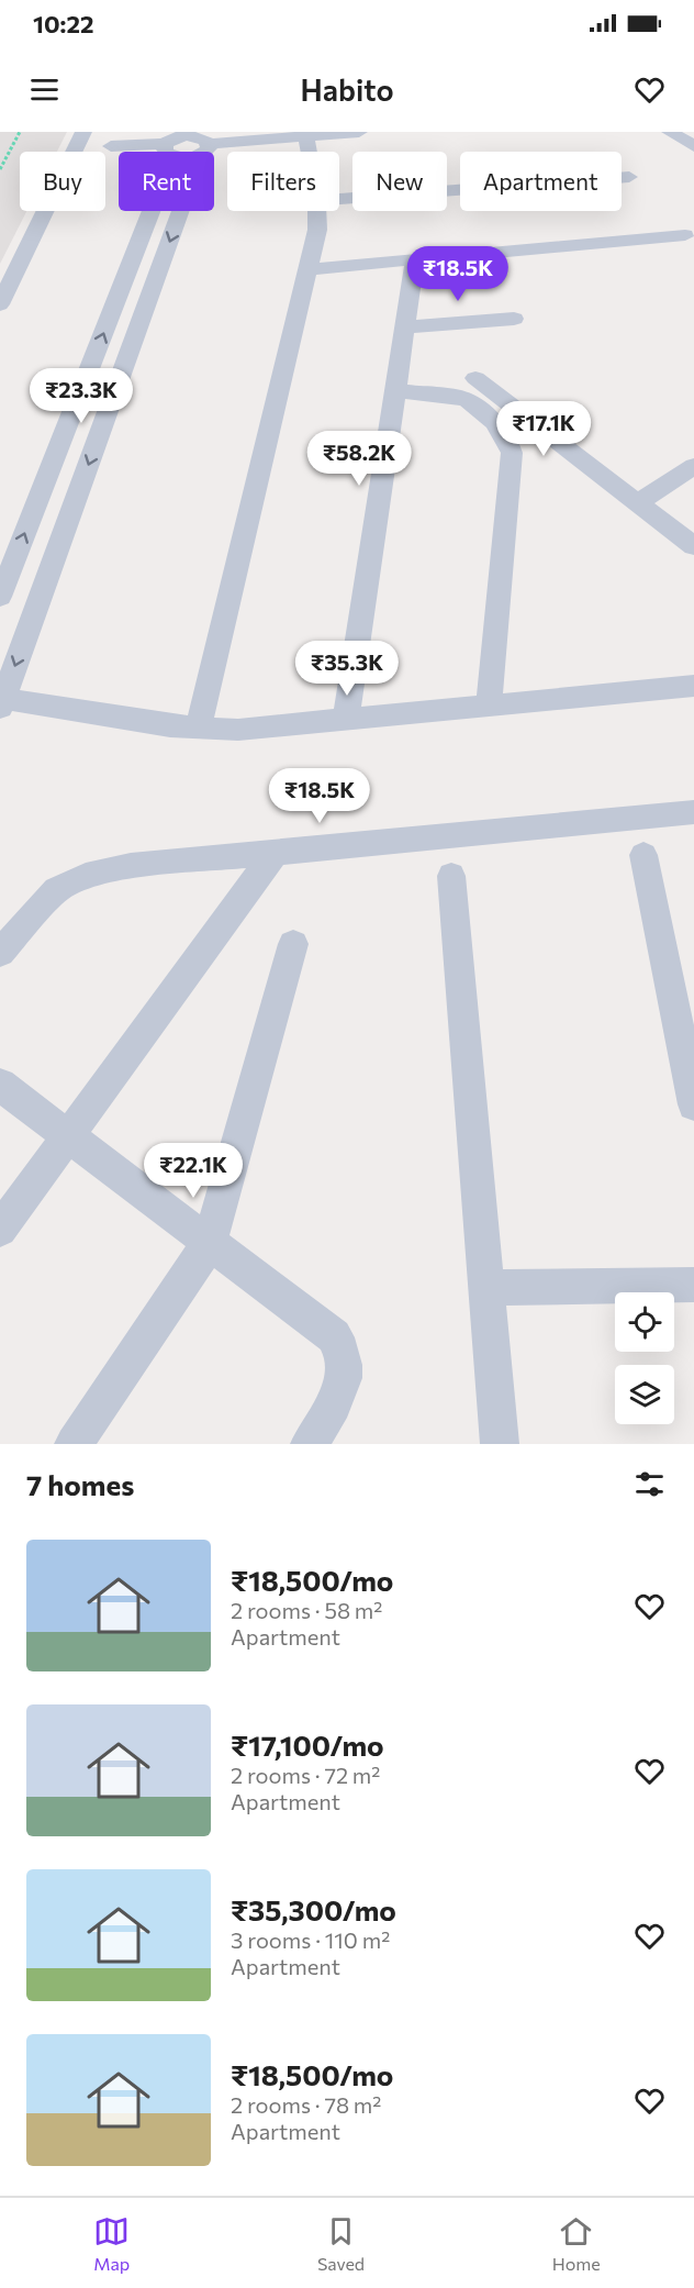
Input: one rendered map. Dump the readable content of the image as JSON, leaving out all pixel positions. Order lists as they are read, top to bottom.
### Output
{
  "page": {
    "status": "10:22",
    "header": "Habito",
    "chip": [
      "Buy",
      "Rent",
      "Filters",
      "New",
      "Apartment"
    ],
    "price": [
      "₹18.5K",
      "₹23.3K",
      "₹17.1K",
      "₹58.2K",
      "₹35.3K",
      "₹18.5K",
      "₹22.1K"
    ],
    "heading": "7 homes",
    "list": [
      {
        "name": "₹18,500/mo",
        "note": "2 rooms · 58 m² · Apartment"
      },
      {
        "name": "₹17,100/mo",
        "note": "2 rooms · 72 m² · Apartment"
      },
      {
        "name": "₹35,300/mo",
        "note": "3 rooms · 110 m² · Apartment"
      },
      {
        "name": "₹18,500/mo",
        "note": "2 rooms · 78 m² · Apartment"
      }
    ],
    "tabs": ["Map", "Saved", "Home"]
  }
}
